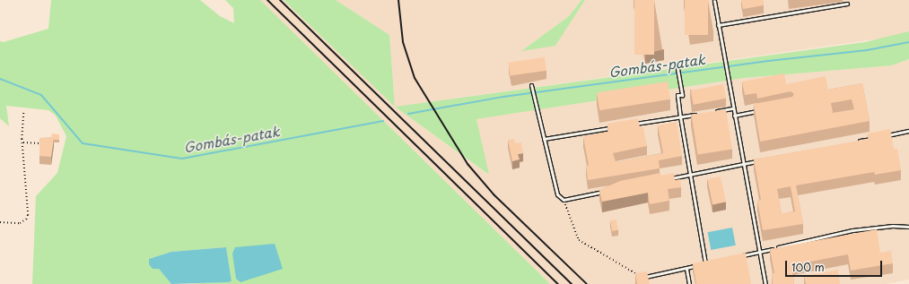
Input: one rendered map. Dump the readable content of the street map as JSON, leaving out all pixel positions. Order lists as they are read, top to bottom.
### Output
{
  "water": ["Gombás-patak"],
  "scale_bar": "100 m"
}
